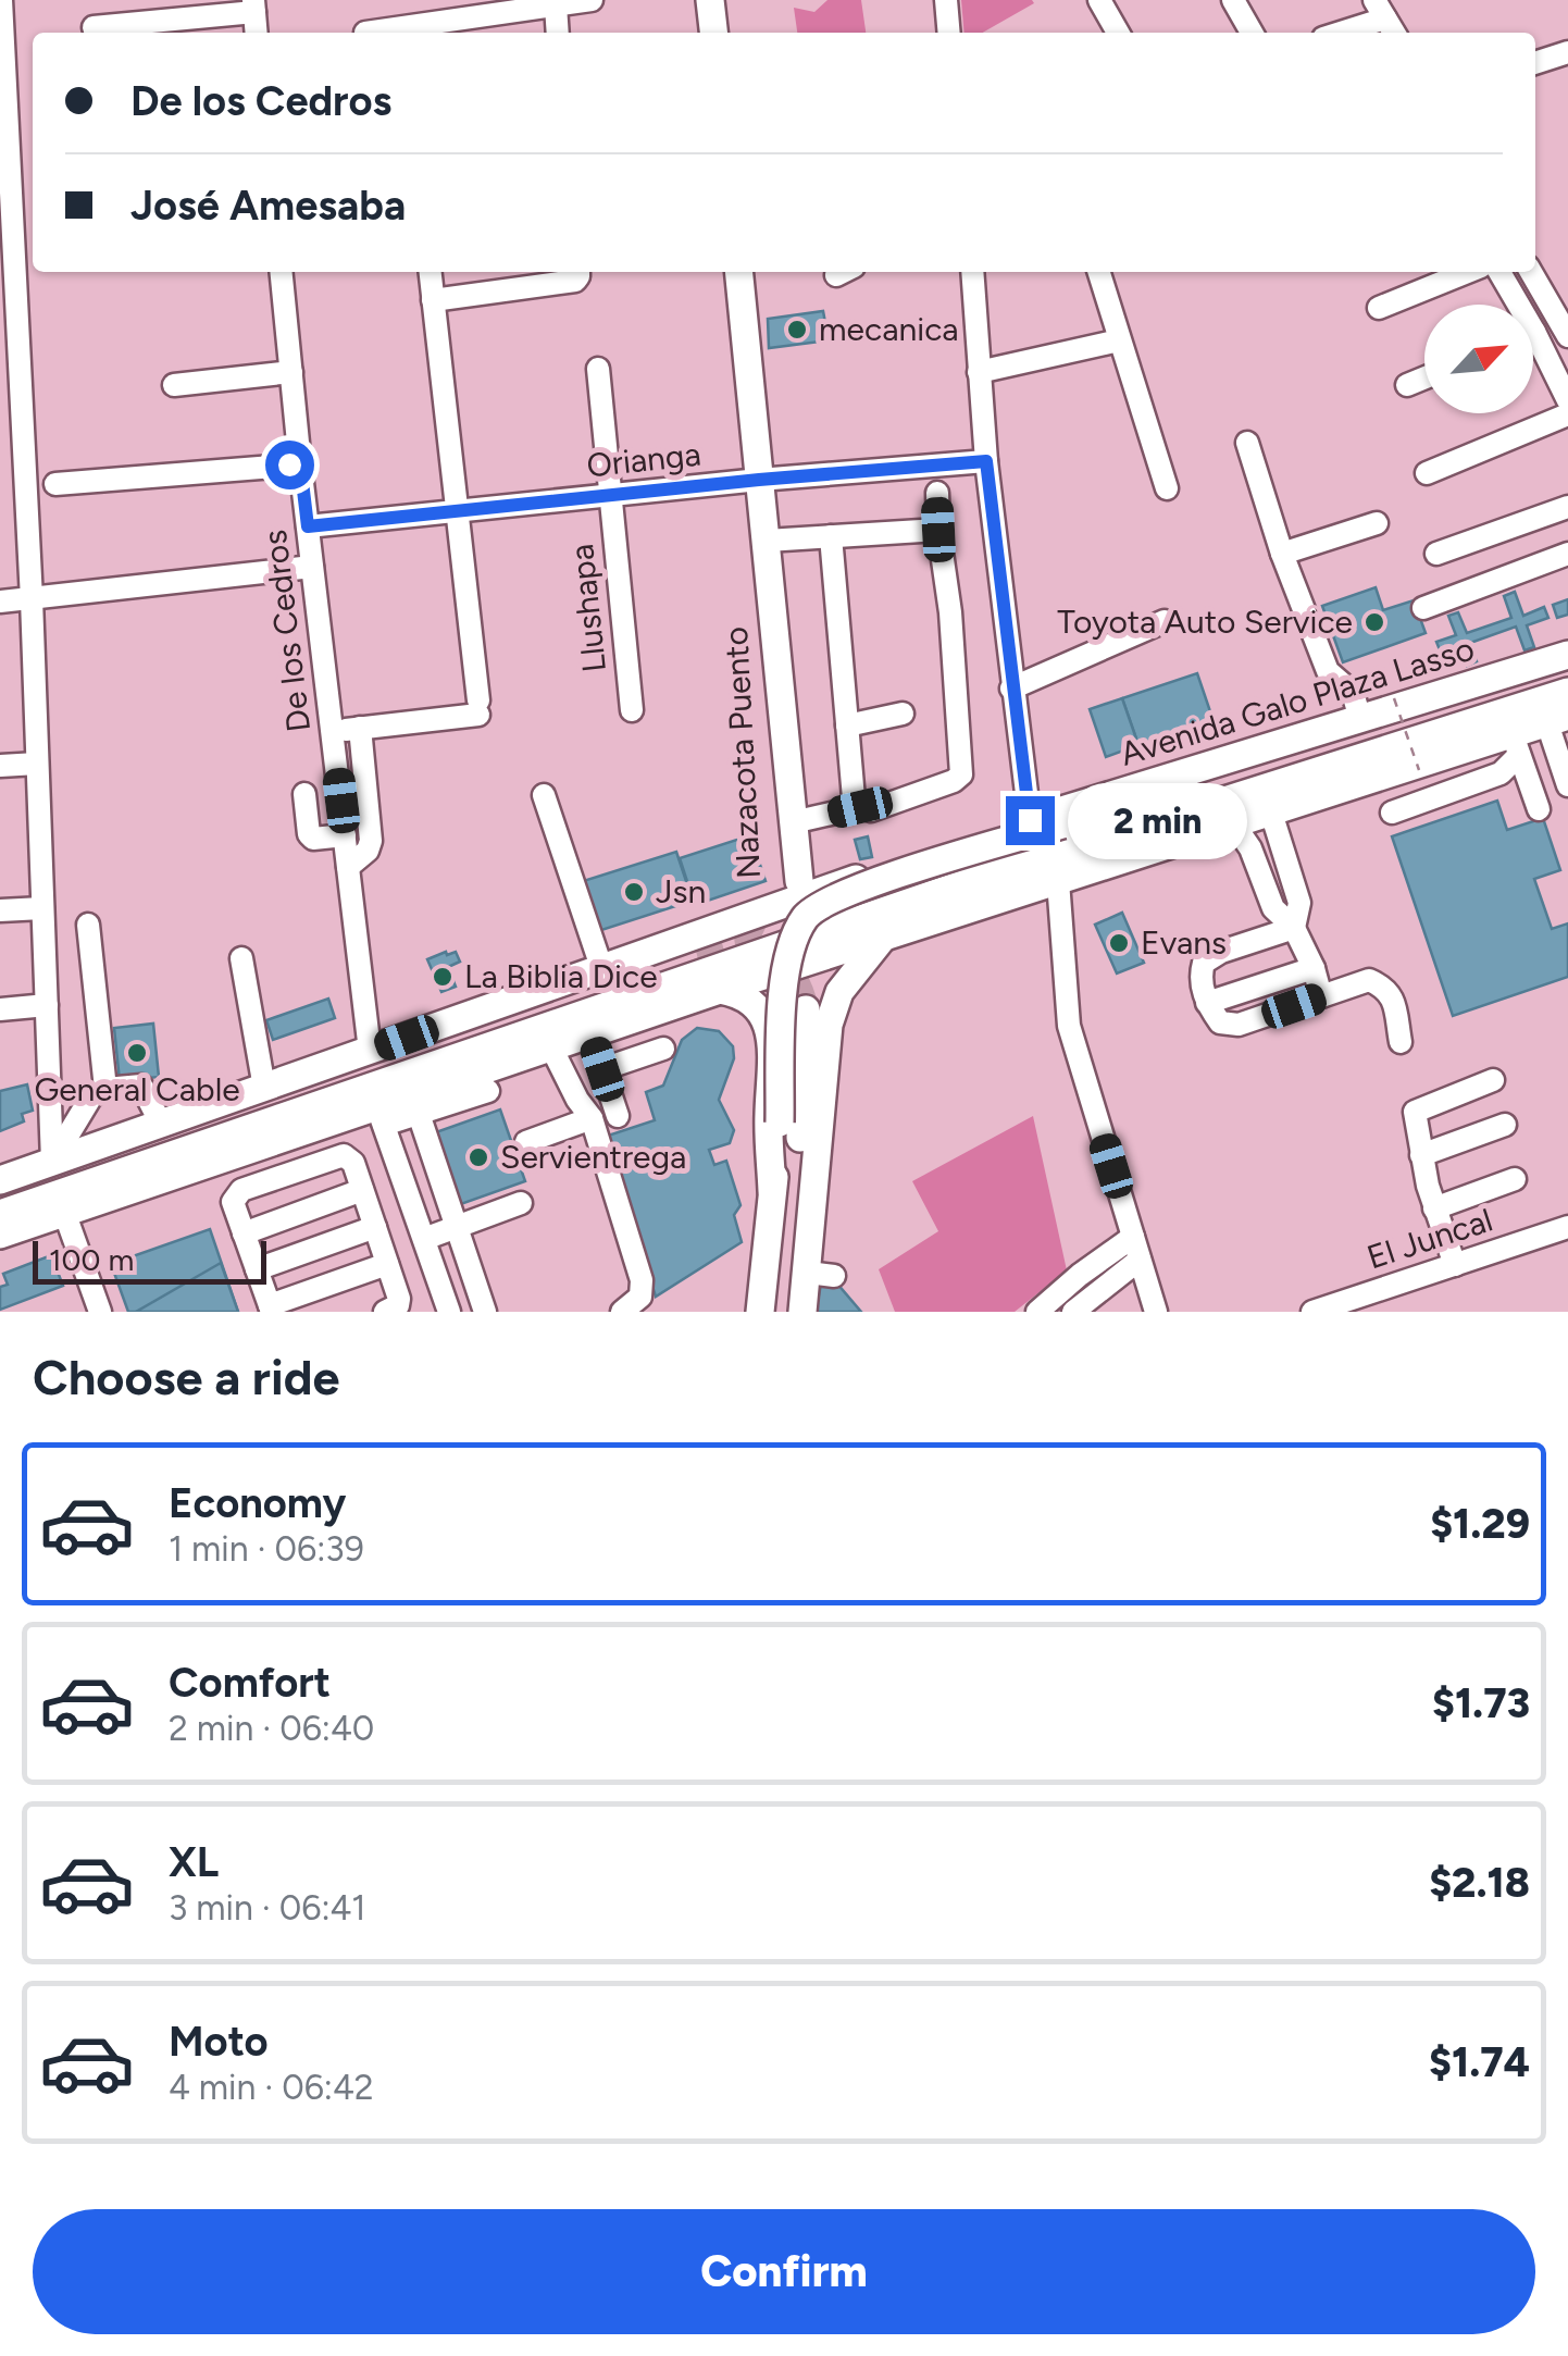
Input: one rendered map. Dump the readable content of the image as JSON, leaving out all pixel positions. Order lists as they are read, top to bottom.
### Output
{
  "streets": {
    "main road": ["Avenida Galo Plaza Lasso", "Nazacota Puento"],
    "street": [
      "Orianga",
      "Llushapa",
      "De los Cedros",
      "El Juncal"
    ]
  },
  "crossings": [
    ["Orianga", "Llushapa"],
    ["Orianga", "De los Cedros"],
    ["Orianga", "Nazacota Puento"],
    ["De los Cedros", "Avenida Galo Plaza Lasso"],
    ["Avenida Galo Plaza Lasso", "Nazacota Puento"]
  ],
  "places": [
    "mecanica",
    "Toyota Auto Service",
    "Jsn",
    "Evans",
    "La Biblia Dice",
    "General Cable",
    "Servientrega"
  ],
  "scale_bar": "100 m",
  "north": "top right",
  "page": {
    "banner": ["De los Cedros", "José Amesaba"],
    "bubble": "2 min",
    "scale": "100 m",
    "heading": "Choose a ride",
    "list": [
      {
        "name": "Economy",
        "note": "1 min · 06:39",
        "value": "$1.29"
      },
      {
        "name": "Comfort",
        "note": "2 min · 06:40",
        "value": "$1.73"
      },
      {
        "name": "XL",
        "note": "3 min · 06:41",
        "value": "$2.18"
      },
      {
        "name": "Moto",
        "note": "4 min · 06:42",
        "value": "$1.74"
      }
    ],
    "buttons": "Confirm"
  }
}
